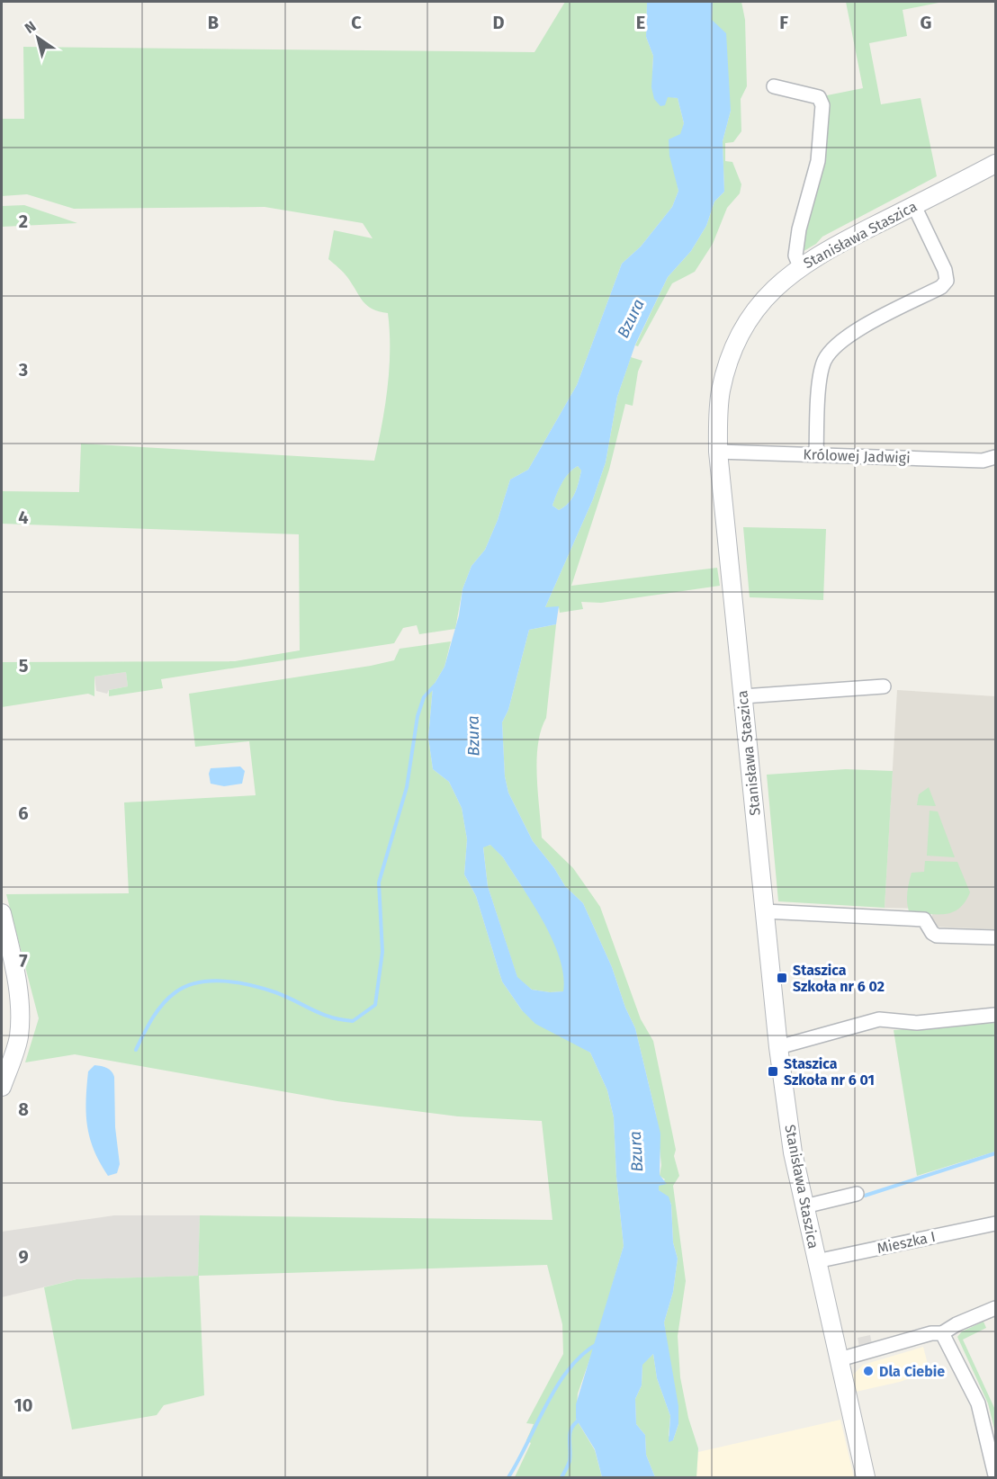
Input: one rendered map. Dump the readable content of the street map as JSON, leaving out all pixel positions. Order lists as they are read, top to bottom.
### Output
{
  "streets": {
    "street": ["Stanisława Staszica", "Królowej Jadwigi", "Mieszka I"]
  },
  "crossings": [
    ["Stanisława Staszica", "Królowej Jadwigi"],
    ["Stanisława Staszica", "Mieszka I"]
  ],
  "water": ["Bzura"],
  "places": {
    "transit": ["Staszica Szkoła nr 6 02", "Staszica Szkoła nr 6 01"],
    "other": ["Dla Ciebie"]
  },
  "north": "top left",
  "grid": {
    "columns": [
      "B",
      "C",
      "D",
      "E",
      "F",
      "G"
    ],
    "rows": [
      "2",
      "3",
      "4",
      "5",
      "6",
      "7",
      "8",
      "9",
      "10"
    ]
  }
}
